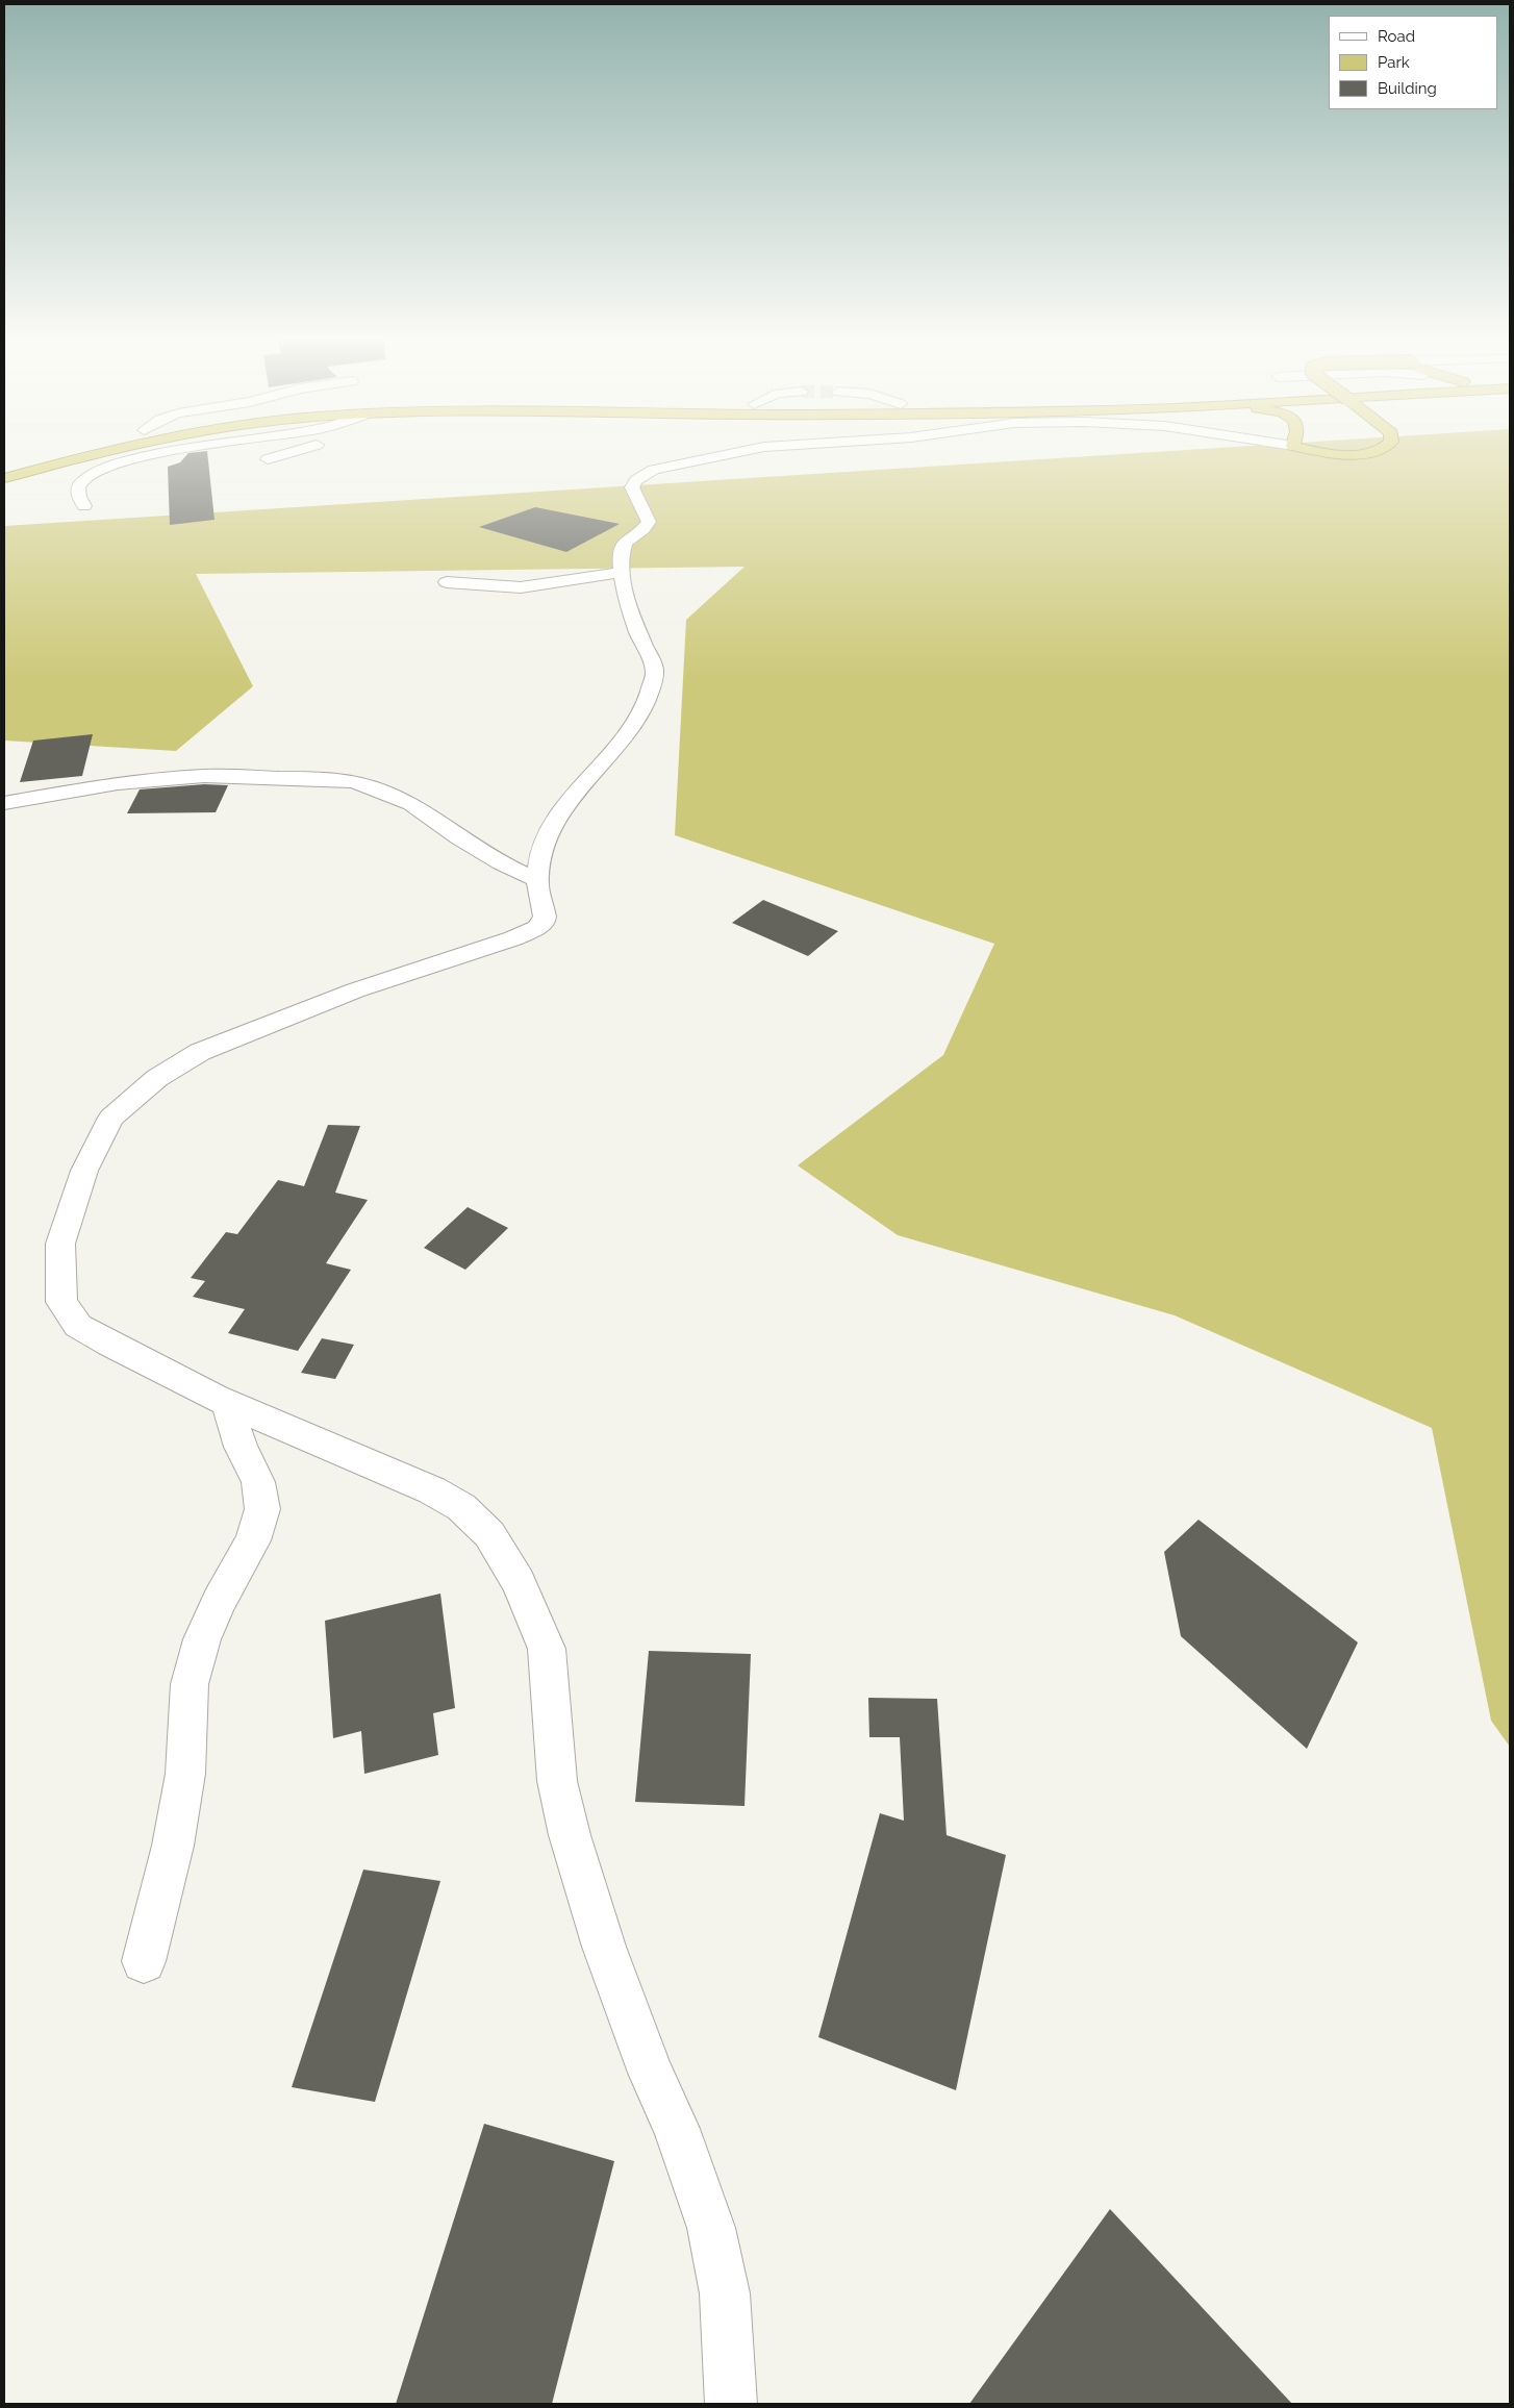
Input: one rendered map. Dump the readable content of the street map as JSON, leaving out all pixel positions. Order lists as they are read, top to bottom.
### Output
{
  "legend": ["Road", "Park", "Building"]
}
